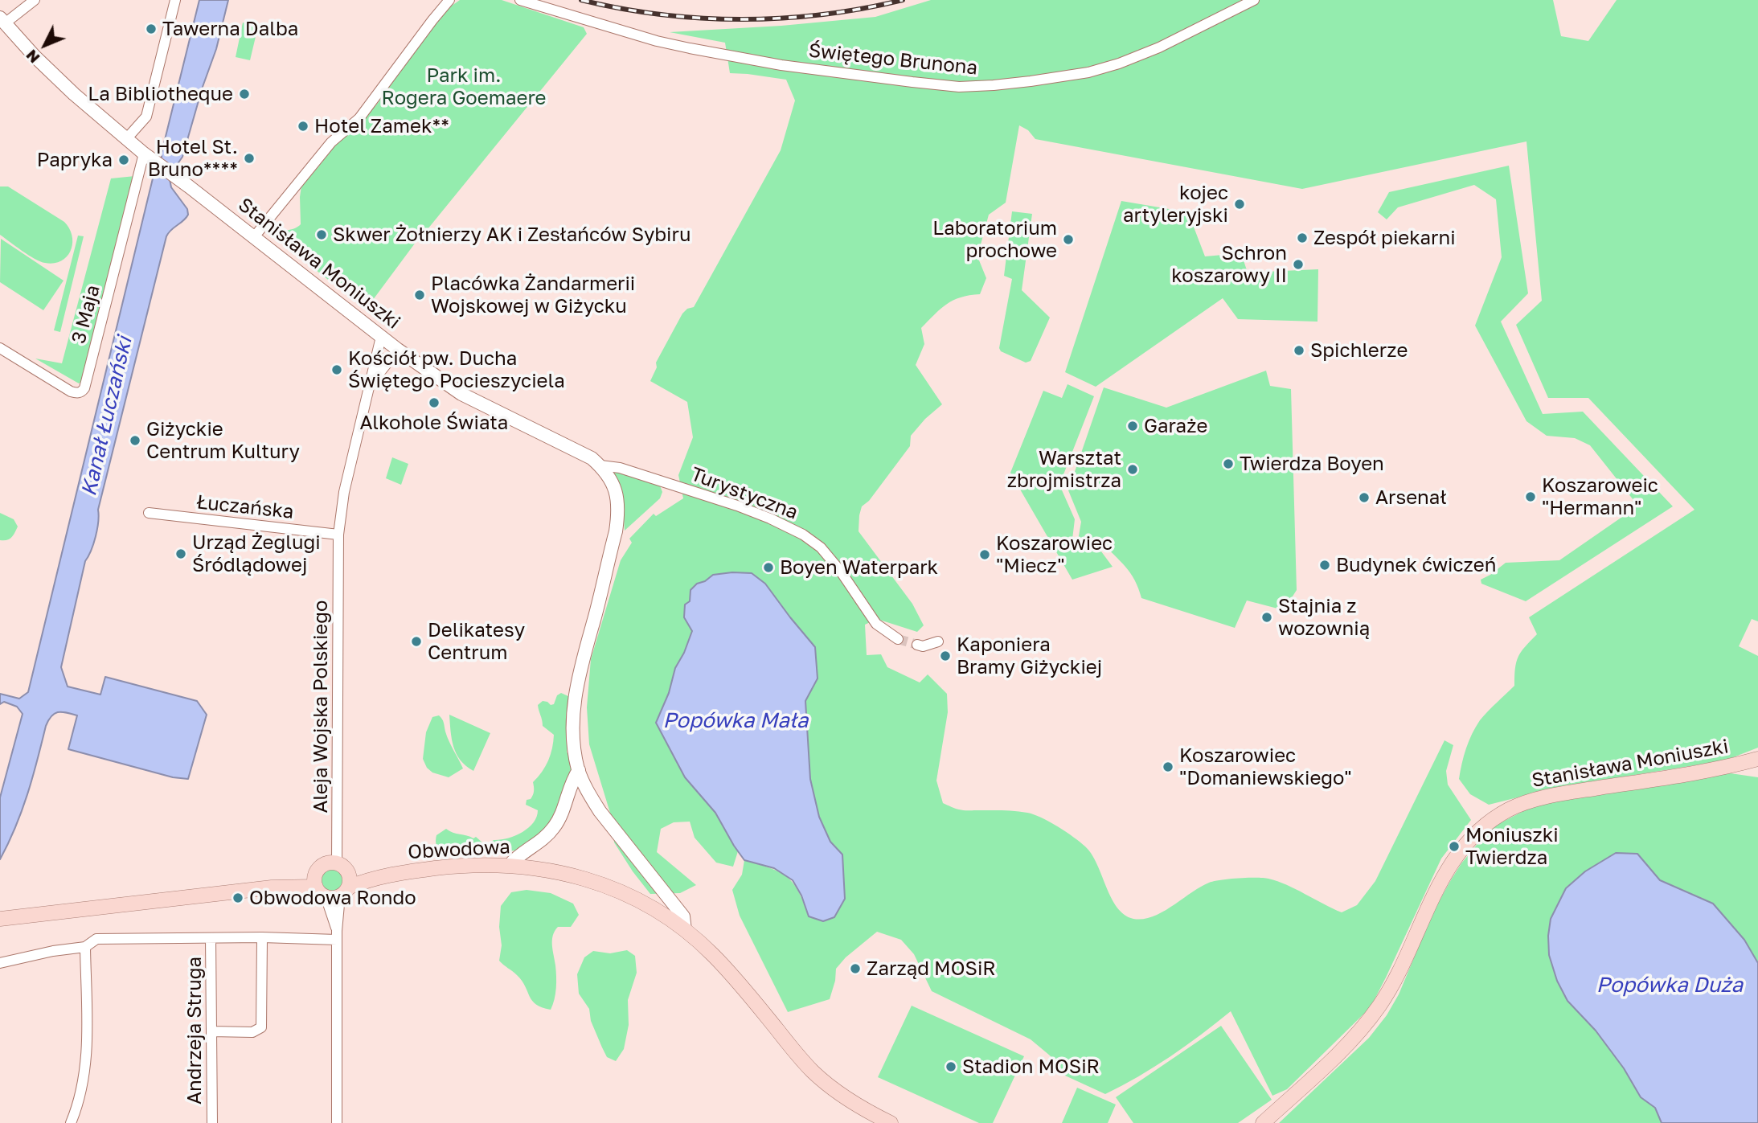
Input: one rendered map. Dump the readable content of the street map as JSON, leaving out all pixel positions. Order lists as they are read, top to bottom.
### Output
{
  "streets": {
    "main road": ["Stanisława Moniuszki", "Obwodowa"],
    "street": [
      "Świętego Brunona",
      "3 Maja",
      "Turystyczna",
      "Łuczańska",
      "Aleja Wojska Polskiego",
      "Andrzeja Struga"
    ]
  },
  "crossings": [
    ["Stanisława Moniuszki", "3 Maja"],
    ["Stanisława Moniuszki", "Turystyczna"],
    ["Stanisława Moniuszki", "Aleja Wojska Polskiego"],
    ["Stanisława Moniuszki", "Obwodowa"],
    ["Łuczańska", "Aleja Wojska Polskiego"],
    ["Aleja Wojska Polskiego", "Obwodowa"]
  ],
  "water": ["Kanał Łuczański", "Popówka Mała", "Popówka Duża"],
  "parks": ["Park im. Rogera Goemaere"],
  "places": [
    "Tawerna Dalba",
    "La Bibliotheque",
    "Hotel Zamek**",
    "Hotel St. Bruno****",
    "Papryka",
    "kojec artyleryjski",
    "Skwer Żołnierzy AK i Zesłańców Sybiru",
    "Zespół piekarni",
    "Laboratorium prochowe",
    "Schron koszarowy II",
    "Placówka Żandarmerii Wojskowej w Giżycku",
    "Spichlerze",
    "Kościół pw. Ducha Świętego Pocieszyciela",
    "Alkohole Świata",
    "Garaże",
    "Giżyckie Centrum Kultury",
    "Twierdza Boyen",
    "Warsztat zbrojmistrza",
    "Koszaroweic \"Hermann\"",
    "Arsenał",
    "Urząd Żeglugi Śródlądowej",
    "Koszarowiec \"Miecz\"",
    "Budynek ćwiczeń",
    "Boyen Waterpark",
    "Stajnia z wozownią",
    "Delikatesy Centrum",
    "Kaponiera Bramy Giżyckiej",
    "Koszarowiec \"Domaniewskiego\"",
    "Moniuszki Twierdza",
    "Obwodowa Rondo",
    "Zarząd MOSiR",
    "Stadion MOSiR"
  ],
  "north": "bottom left"
}
